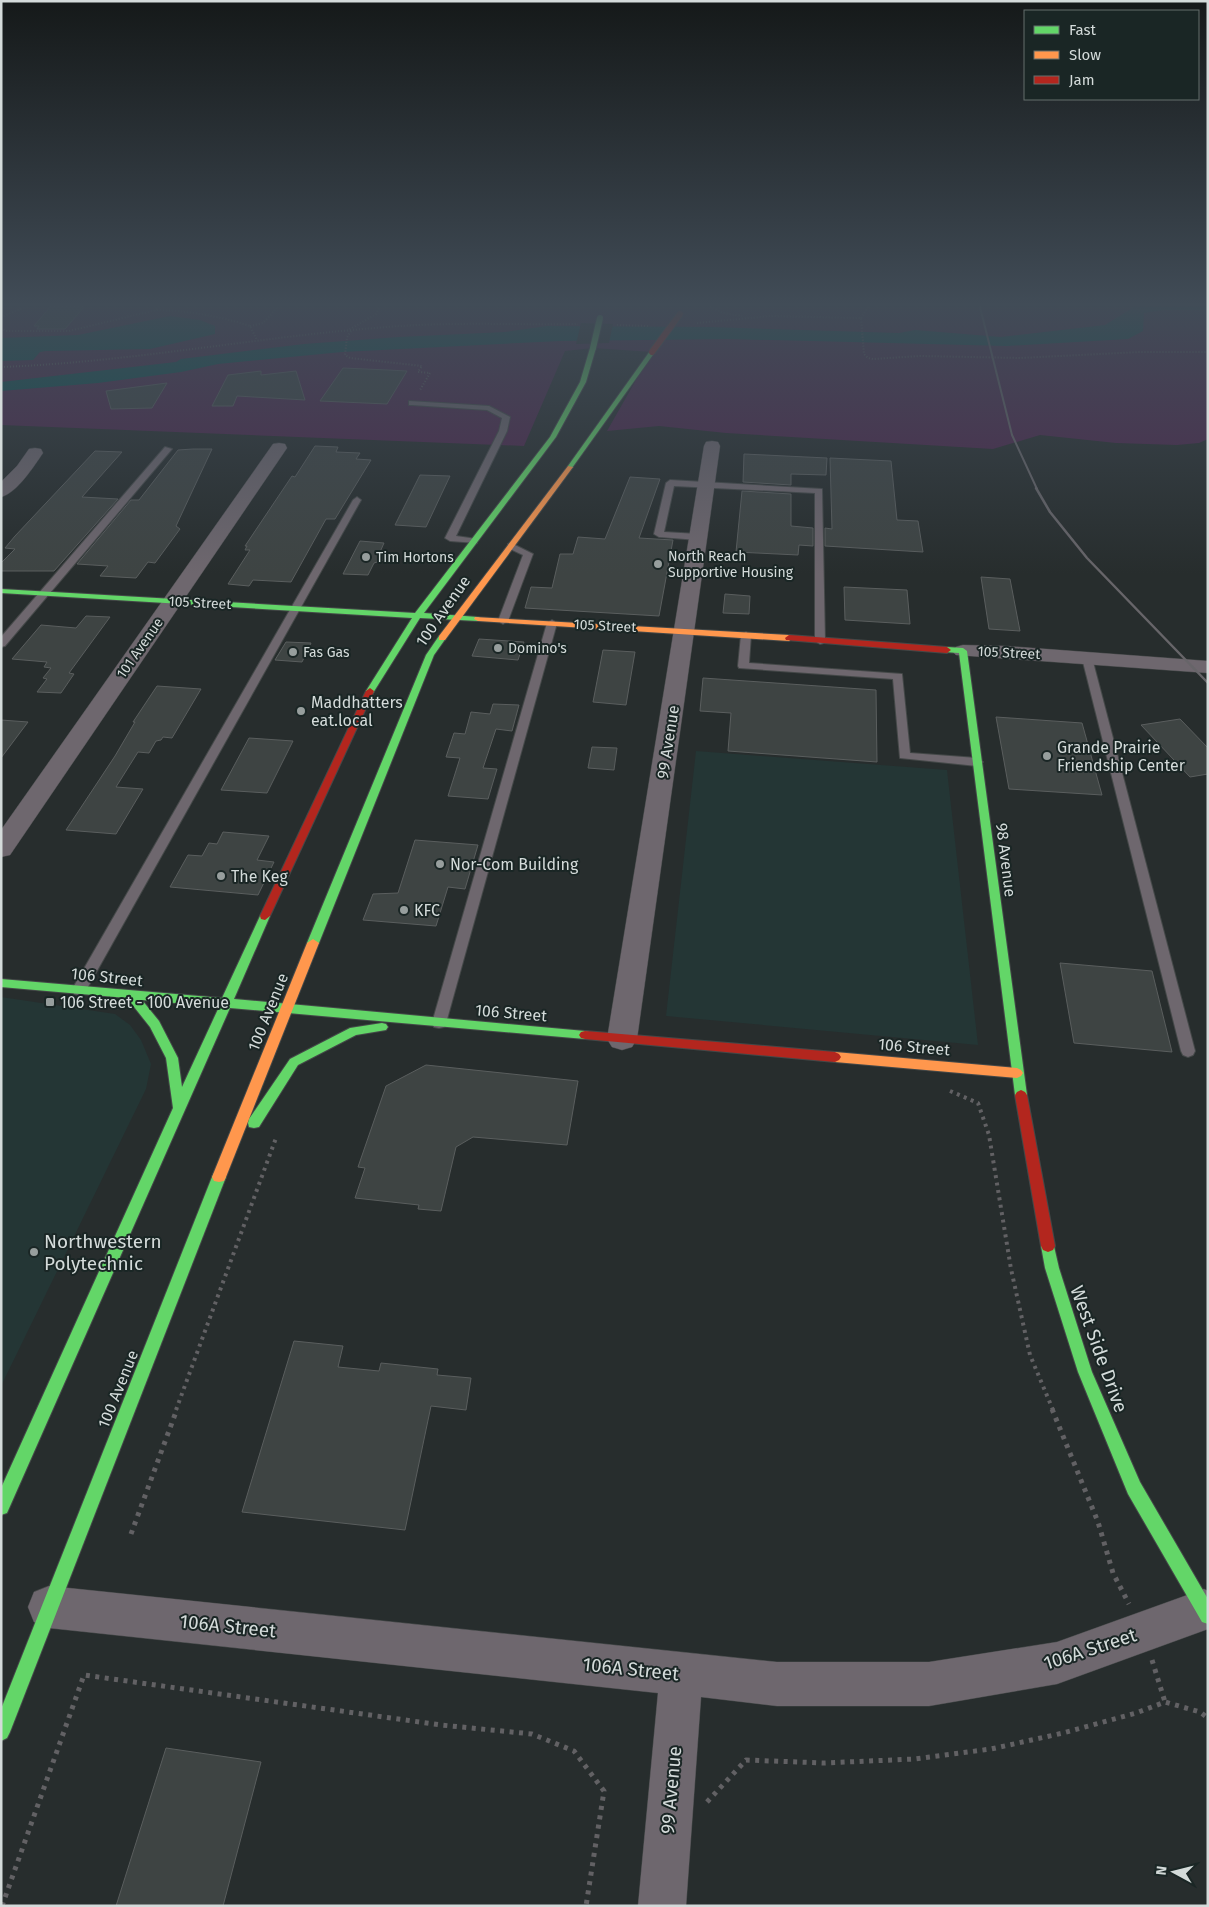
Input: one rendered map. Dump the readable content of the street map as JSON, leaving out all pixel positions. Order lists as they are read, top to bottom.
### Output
{
  "streets": {
    "main road": [
      "105 Street",
      "100 Avenue",
      "98 Avenue",
      "106 Street",
      "West Side Drive"
    ],
    "street": ["101 Avenue", "99 Avenue", "106A Street"]
  },
  "crossings": [
    ["105 Street", "100 Avenue"],
    ["105 Street", "101 Avenue"],
    ["105 Street", "99 Avenue"],
    ["105 Street", "98 Avenue"],
    ["100 Avenue", "106 Street"],
    ["100 Avenue", "106A Street"],
    ["99 Avenue", "106 Street"],
    ["99 Avenue", "106A Street"],
    ["98 Avenue", "106 Street"],
    ["98 Avenue", "West Side Drive"],
    ["106 Street", "West Side Drive"],
    ["West Side Drive", "106A Street"]
  ],
  "places": {
    "other": [
      "Tim Hortons",
      "North Reach Supportive Housing",
      "Domino's",
      "Fas Gas",
      "Maddhatters eat.local",
      "Grande Prairie Friendship Center",
      "Nor-Com Building",
      "The Keg",
      "KFC",
      "Northwestern Polytechnic"
    ],
    "transit": ["106 Street - 100 Avenue"]
  },
  "legend": ["Fast", "Slow", "Jam"],
  "north": "left"
}
